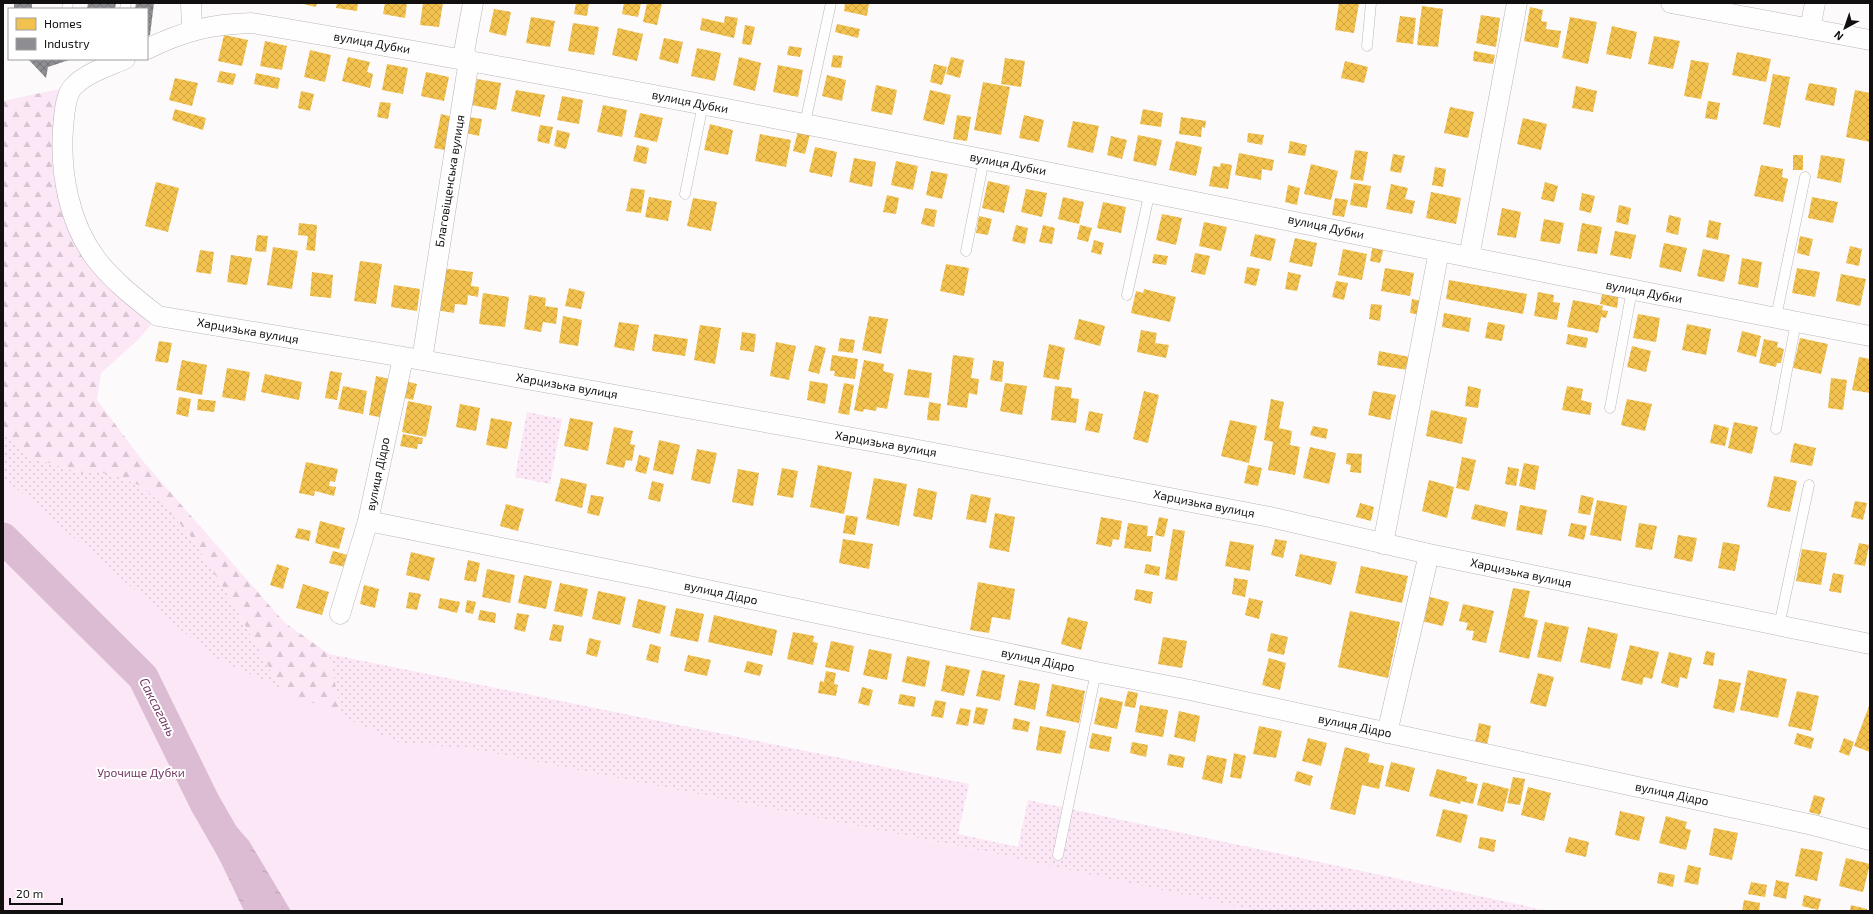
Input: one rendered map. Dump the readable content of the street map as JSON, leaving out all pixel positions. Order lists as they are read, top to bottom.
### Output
{
  "streets": {
    "street": [
      "вулиця Дубки",
      "Благовіщенська вулиця",
      "Харцизька вулиця",
      "вулиця Дідро"
    ]
  },
  "crossings": [
    ["вулиця Дубки", "Благовіщенська вулиця"],
    ["Благовіщенська вулиця", "Харцизька вулиця"],
    ["Харцизька вулиця", "вулиця Дідро"]
  ],
  "water": ["Саксагань"],
  "parks": ["Урочище Дубки"],
  "legend": ["Homes", "Industry"],
  "scale_bar": "20 m",
  "north": "bottom left"
}
